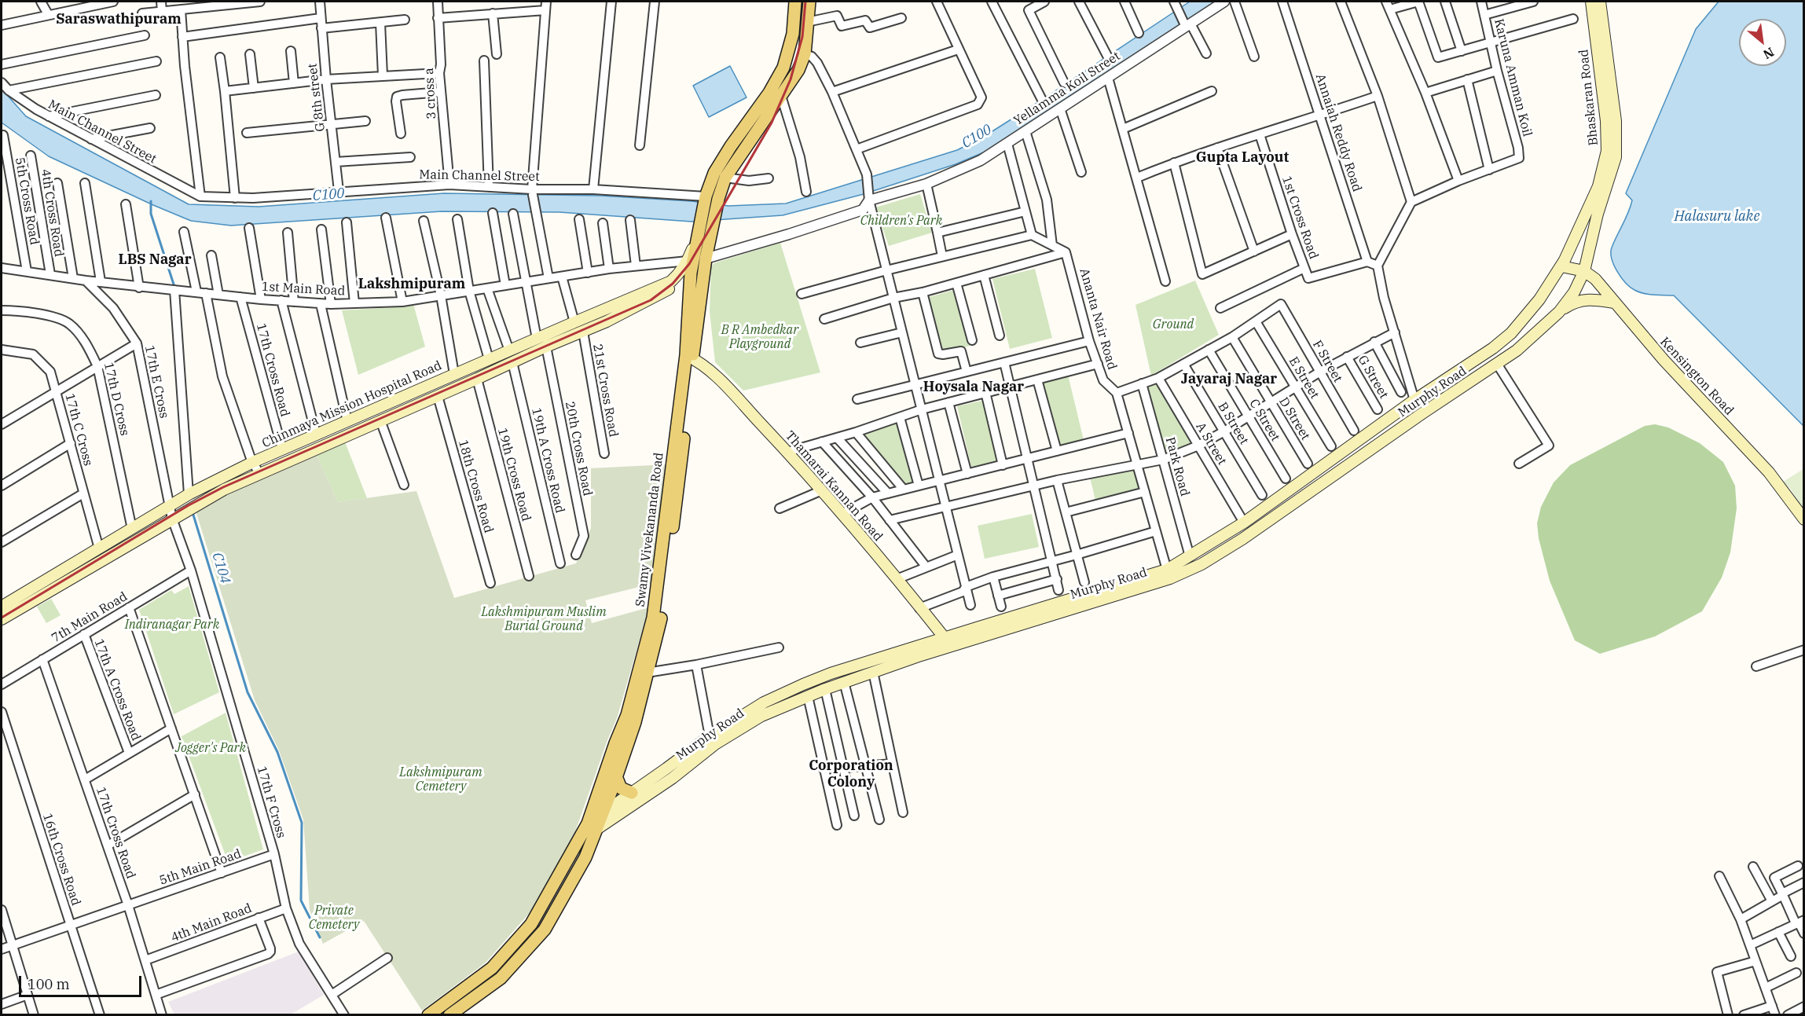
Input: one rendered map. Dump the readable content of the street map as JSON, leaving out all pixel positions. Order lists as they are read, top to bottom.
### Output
{
  "streets": {
    "main road": [
      "Bhaskaran Road",
      "Kensington Road",
      "Murphy Road",
      "Chinmaya Mission Hospital Road",
      "Thamarai Kannan Road",
      "Swamy Vivekananda Road"
    ],
    "street": [
      "Karuna Amman Koil",
      "Yellamma Koil Street",
      "3 cross a",
      "G 8th street",
      "Main Channel Street",
      "Annaiah Reddy Road",
      "5th Cross Road",
      "4th Cross Road",
      "1st Cross Road",
      "1st Main Road",
      "Ananta Nair Road",
      "F Street",
      "17th Cross Road",
      "G Street",
      "E Street",
      "17th E Cross",
      "21st Cross Road",
      "17th D Cross",
      "D Street",
      "C Street",
      "B Street",
      "17th C Cross",
      "A Street",
      "20th Cross Road",
      "19th A Cross Road",
      "Park Road",
      "19th Cross Road",
      "18th Cross Road",
      "7th Main Road",
      "17th A Cross Road",
      "17th F Cross",
      "16th Cross Road",
      "5th Main Road",
      "4th Main Road"
    ]
  },
  "crossings": [
    ["Yellamma Koil Street", "Chinmaya Mission Hospital Road"],
    ["Yellamma Koil Street", "Swamy Vivekananda Road"],
    ["3 cross a", "Main Channel Street"],
    ["G 8th street", "Main Channel Street"],
    ["Bhaskaran Road", "Kensington Road"],
    ["Bhaskaran Road", "Murphy Road"],
    ["Main Channel Street", "Swamy Vivekananda Road"],
    ["Annaiah Reddy Road", "1st Cross Road"],
    ["1st Main Road", "17th Cross Road"],
    ["1st Main Road", "17th E Cross"],
    ["1st Main Road", "Chinmaya Mission Hospital Road"],
    ["Ananta Nair Road", "Murphy Road"],
    ["F Street", "E Street"],
    ["17th Cross Road", "Chinmaya Mission Hospital Road"],
    ["17th Cross Road", "7th Main Road"],
    ["17th Cross Road", "5th Main Road"],
    ["17th Cross Road", "4th Main Road"],
    ["Kensington Road", "Murphy Road"],
    ["17th E Cross", "Chinmaya Mission Hospital Road"],
    ["17th E Cross", "17th F Cross"],
    ["21st Cross Road", "Chinmaya Mission Hospital Road"],
    ["Murphy Road", "A Street"],
    ["Murphy Road", "Park Road"],
    ["Murphy Road", "Thamarai Kannan Road"],
    ["Murphy Road", "Swamy Vivekananda Road"],
    ["17th D Cross", "Chinmaya Mission Hospital Road"],
    ["Chinmaya Mission Hospital Road", "17th C Cross"],
    ["Chinmaya Mission Hospital Road", "20th Cross Road"],
    ["Chinmaya Mission Hospital Road", "19th A Cross Road"],
    ["Chinmaya Mission Hospital Road", "19th Cross Road"],
    ["Chinmaya Mission Hospital Road", "18th Cross Road"],
    ["Chinmaya Mission Hospital Road", "Swamy Vivekananda Road"],
    ["Chinmaya Mission Hospital Road", "17th F Cross"],
    ["Thamarai Kannan Road", "Swamy Vivekananda Road"],
    ["7th Main Road", "17th A Cross Road"],
    ["7th Main Road", "17th F Cross"],
    ["17th F Cross", "5th Main Road"],
    ["17th F Cross", "4th Main Road"],
    ["16th Cross Road", "5th Main Road"]
  ],
  "districts": [
    "Saraswathipuram",
    "Gupta Layout",
    "LBS Nagar",
    "Lakshmipuram",
    "Jayaraj Nagar",
    "Hoysala Nagar",
    "Corporation Colony"
  ],
  "water": ["C100", "Halasuru lake", "C104"],
  "parks": [
    "Children's Park",
    "Ground",
    "B R Ambedkar Playground",
    "Lakshmipuram Muslim Burial Ground",
    "Indiranagar Park",
    "Jogger's Park",
    "Lakshmipuram Cemetery",
    "Private Cemetery"
  ],
  "scale_bar": "100 m",
  "north": "bottom right"
}
